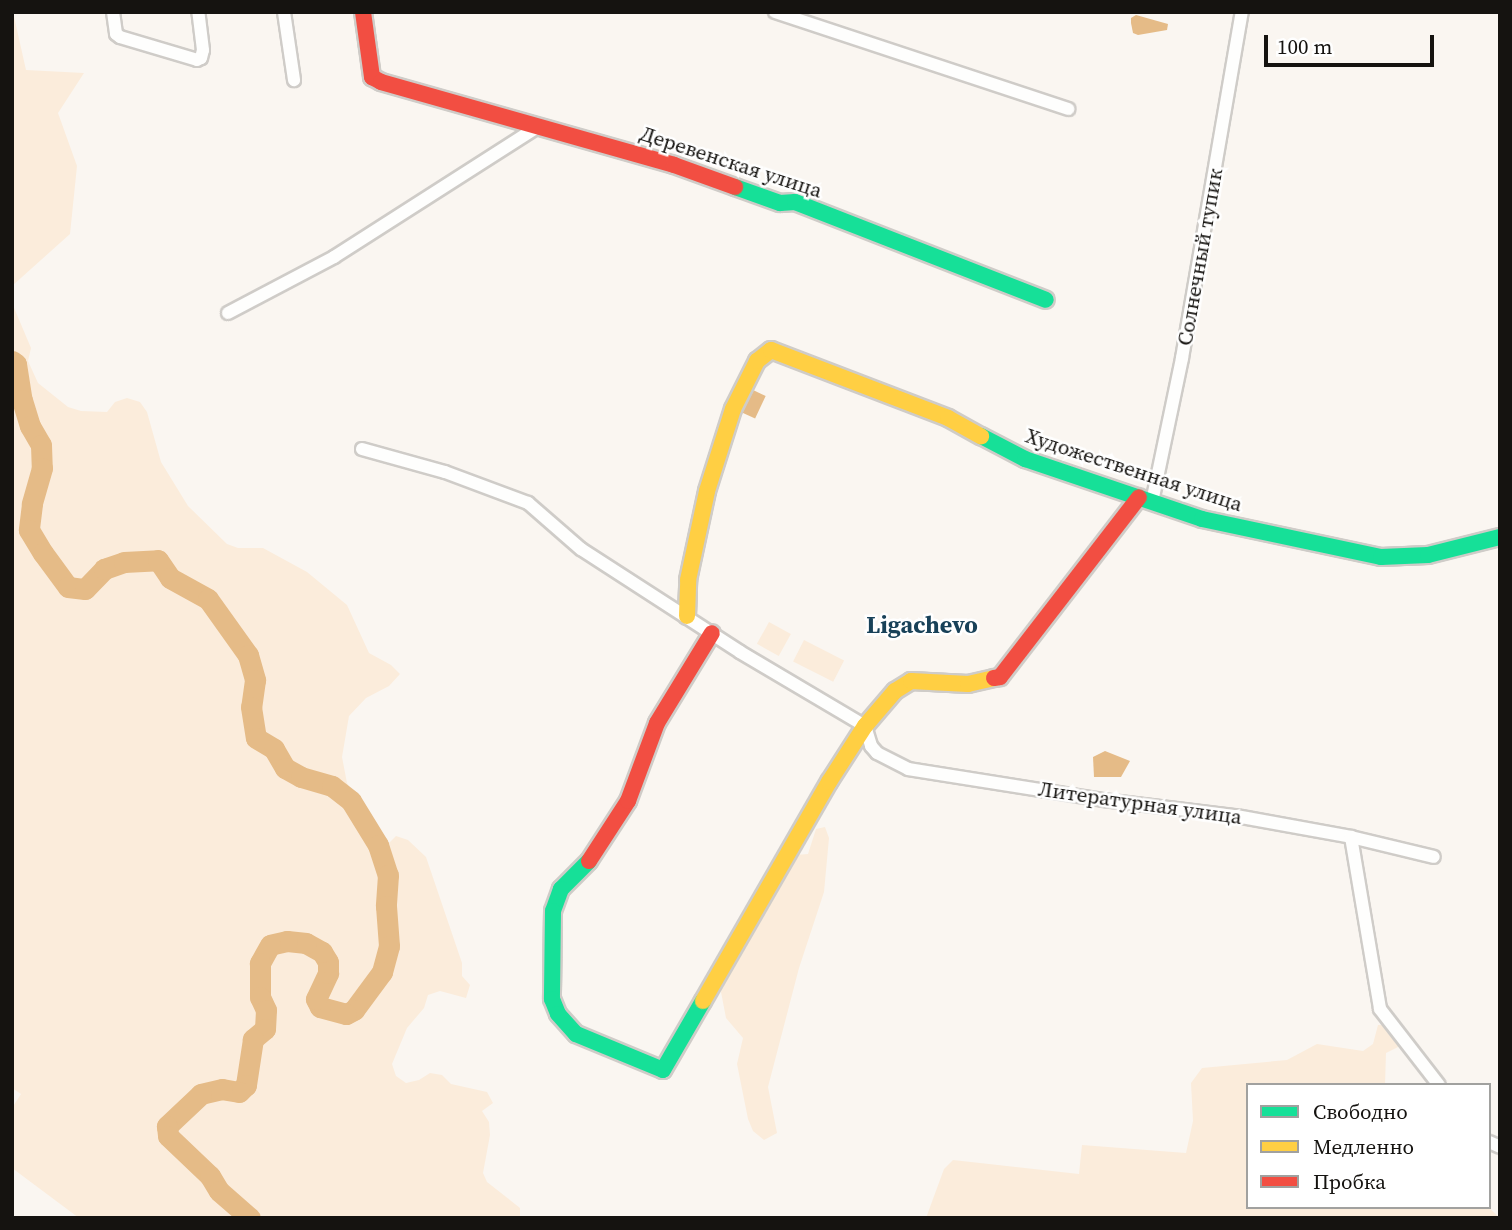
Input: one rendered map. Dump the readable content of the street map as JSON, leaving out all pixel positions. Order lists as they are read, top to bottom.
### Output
{
  "streets": {
    "street": [
      "Деревенская улица",
      "Солнечный тупик",
      "Художественная улица",
      "Литературная улица"
    ]
  },
  "crossings": [
    ["Солнечный тупик", "Художественная улица"]
  ],
  "districts": ["Ligachevo"],
  "legend": ["Свободно", "Медленно", "Пробка"],
  "scale_bar": "100 m"
}
